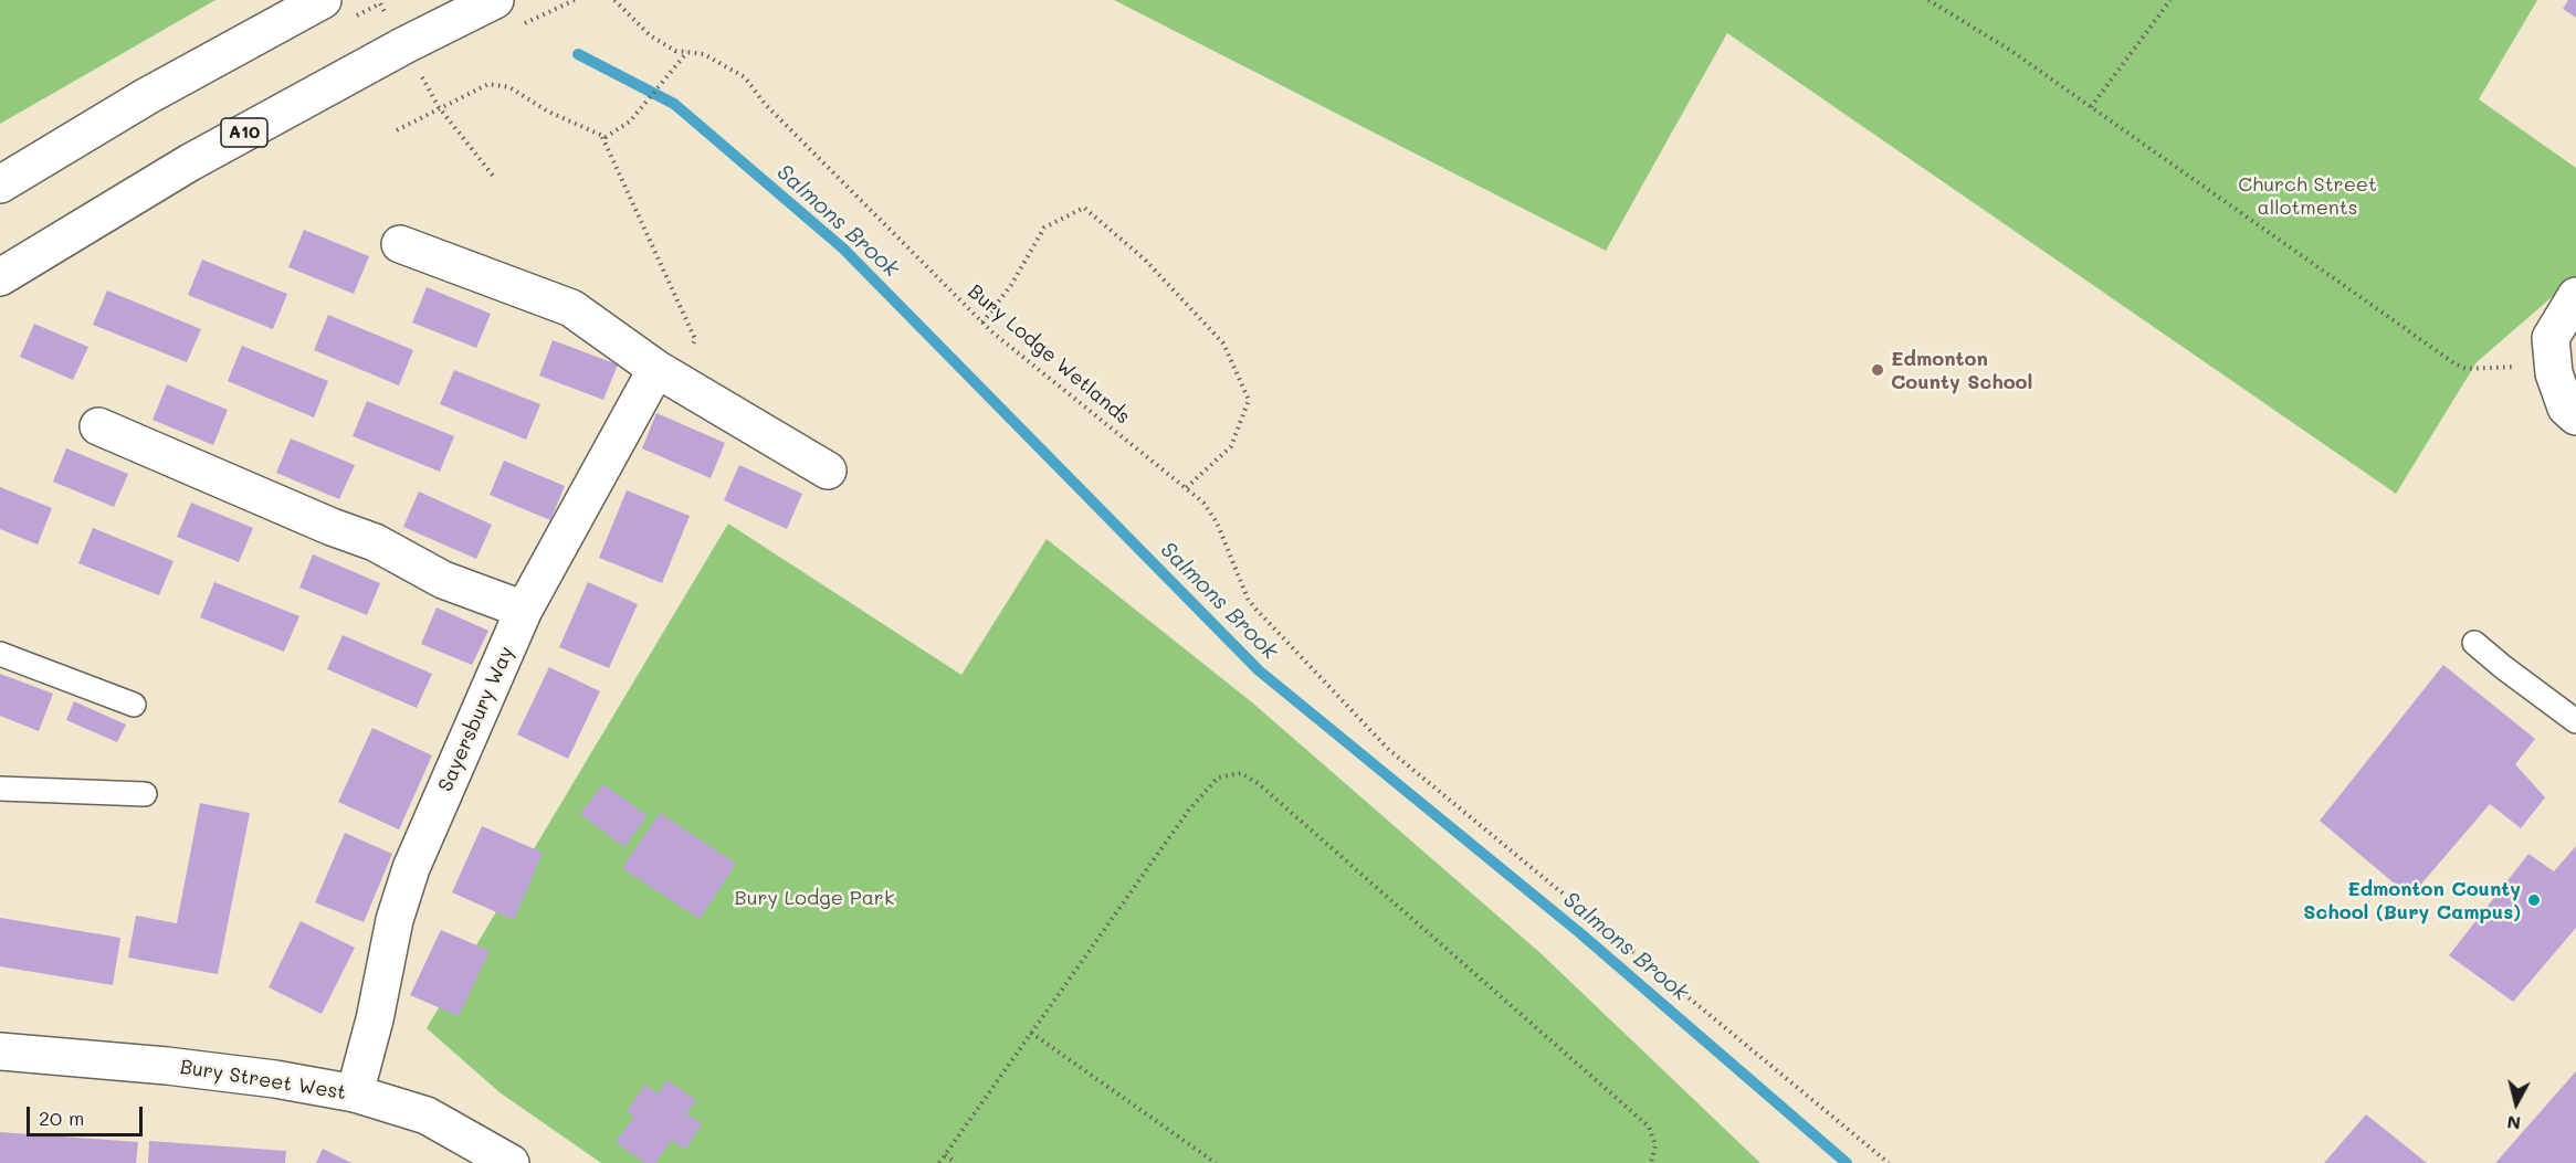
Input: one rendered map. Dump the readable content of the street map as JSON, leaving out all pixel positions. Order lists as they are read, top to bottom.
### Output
{
  "streets": {
    "main road": ["A10", "Sayersbury Way", "Bury Street West"],
    "path": ["Bury Lodge Wetlands"]
  },
  "crossings": [
    ["Sayersbury Way", "Bury Street West"]
  ],
  "water": ["Salmons Brook"],
  "parks": ["Church Street allotments", "Bury Lodge Park"],
  "places": ["Edmonton County School", "Edmonton County School (Bury Campus)"],
  "scale_bar": "20 m",
  "north": "bottom"
}
